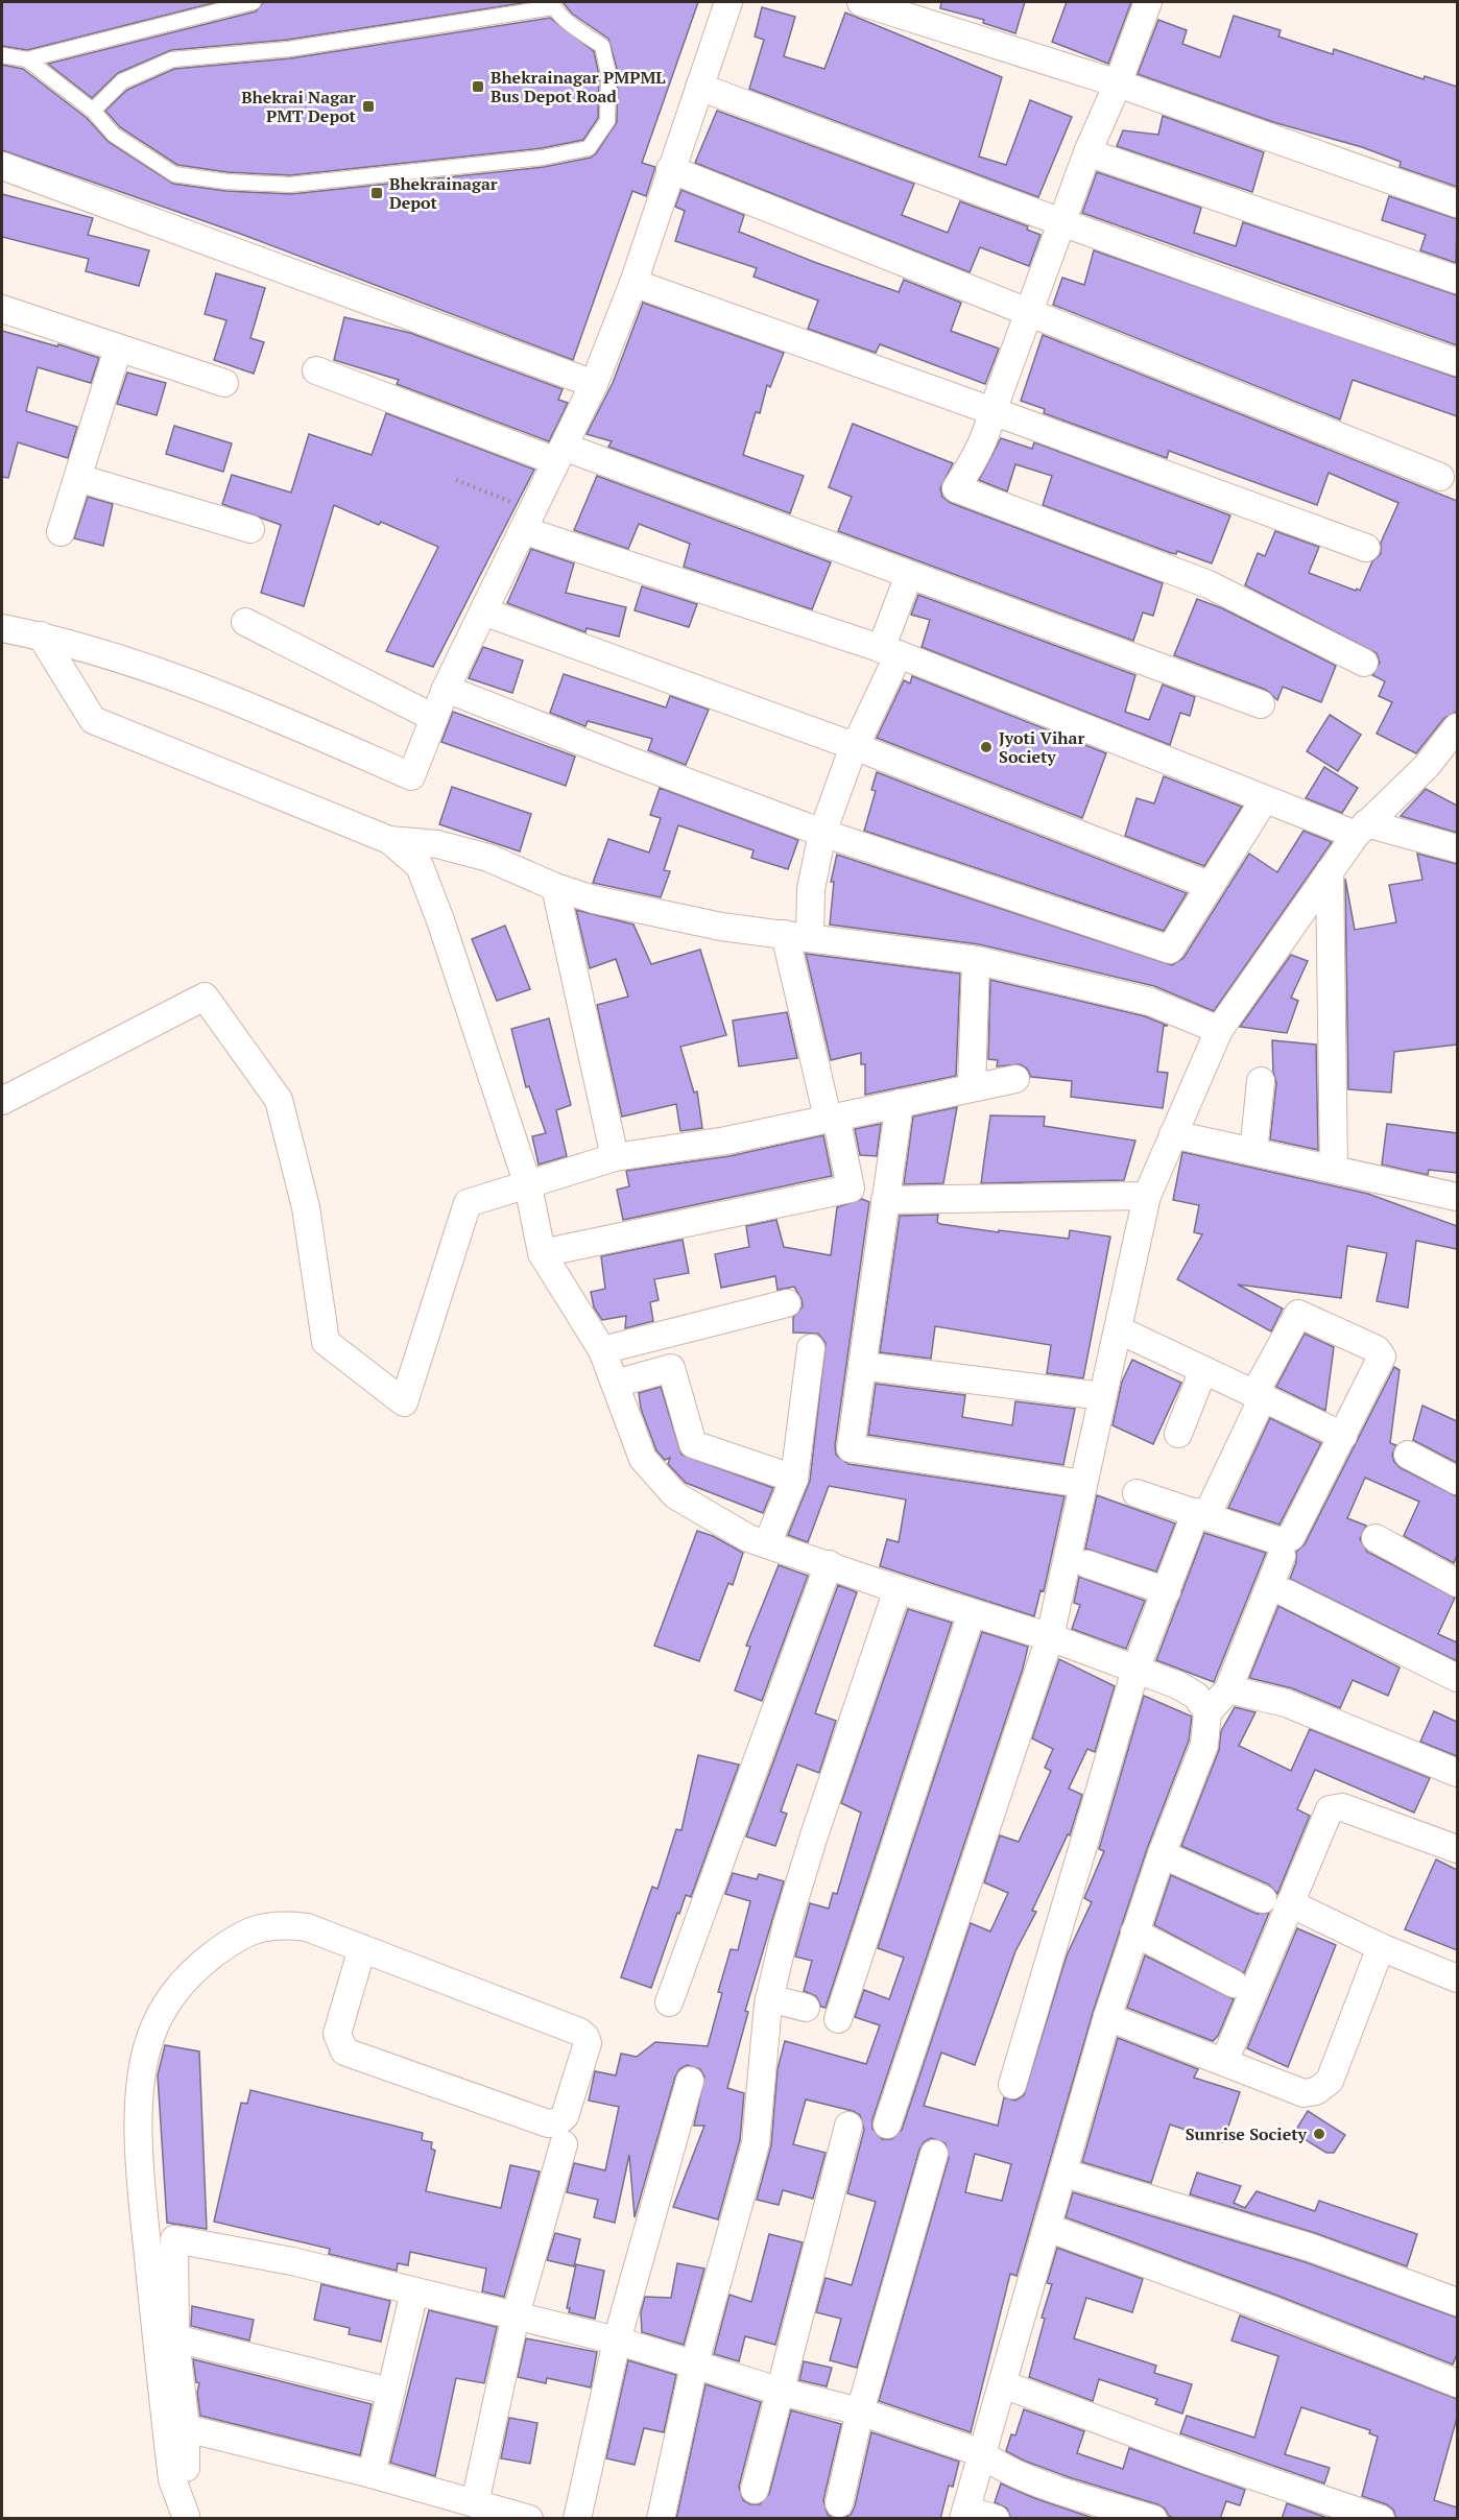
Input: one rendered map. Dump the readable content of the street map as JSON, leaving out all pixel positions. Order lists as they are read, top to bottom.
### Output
{
  "places": {
    "transit": ["Bhekrainagar PMPML Bus Depot Road", "Bhekrai Nagar PMT Depot", "Bhekrainagar Depot"],
    "other": ["Jyoti Vihar Society", "Sunrise Society"]
  }
}
